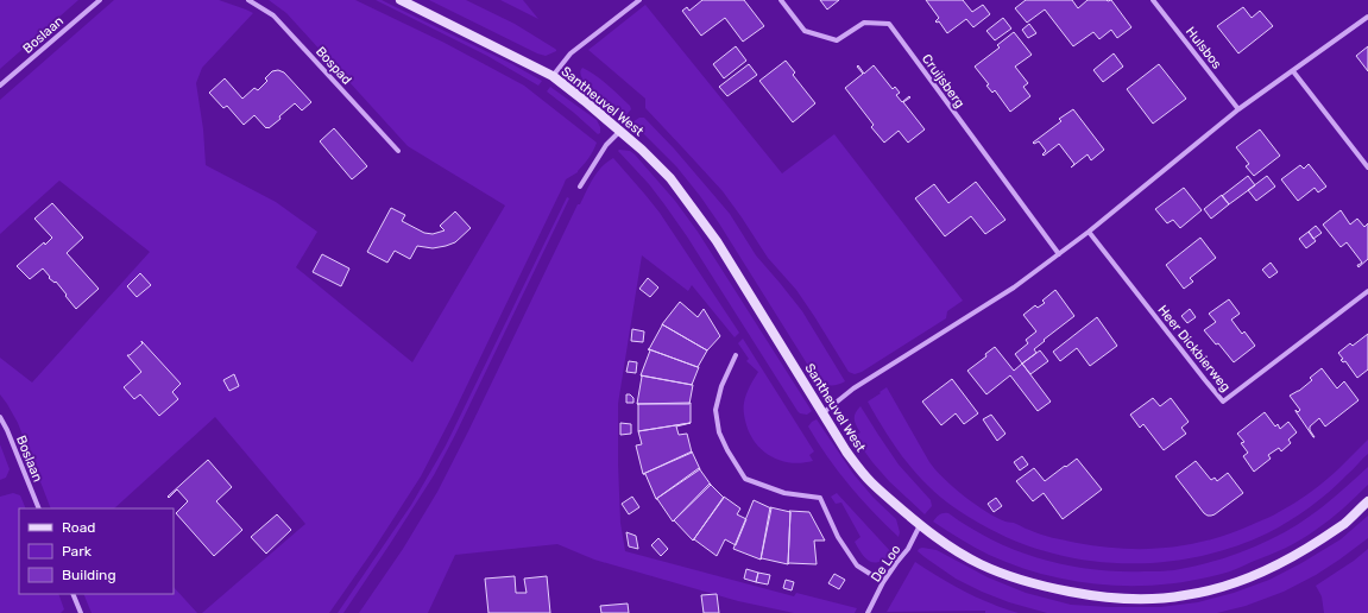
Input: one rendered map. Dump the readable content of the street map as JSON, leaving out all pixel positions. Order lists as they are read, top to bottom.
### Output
{
  "streets": {
    "street": [
      "Boslaan",
      "Hulsbos",
      "Bospad",
      "Cruijsberg",
      "Santheuvel West",
      "Heer Dickbierweg",
      "De Loo"
    ]
  },
  "crossings": [
    ["Santheuvel West", "De Loo"]
  ],
  "legend": ["Road", "Park", "Building"]
}
